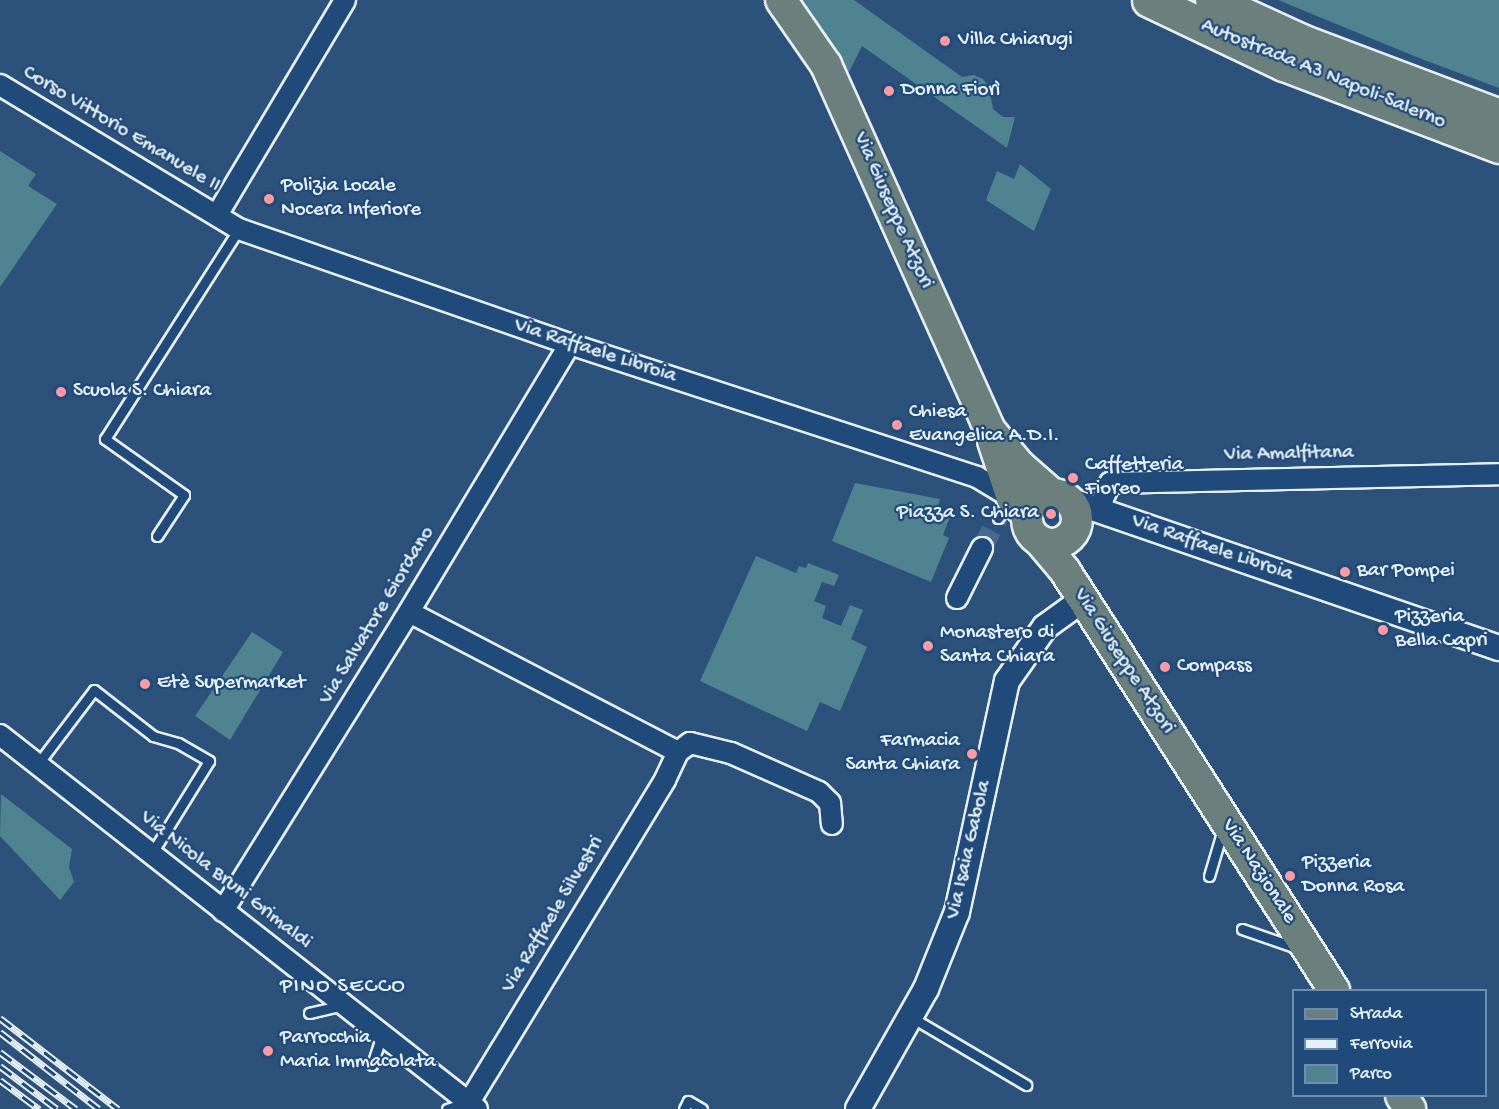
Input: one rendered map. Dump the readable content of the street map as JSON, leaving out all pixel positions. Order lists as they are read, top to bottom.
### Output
{
  "streets": {
    "highway": ["Autostrada A3 Napoli-Salerno"],
    "main road": ["Via Giuseppe Atzori", "Via Nazionale"],
    "street": [
      "Corso Vittorio Emanuele II",
      "Via Raffaele Libroia",
      "Via Amalfitana",
      "Via Salvatore Giordano",
      "Via Isaia Gabola",
      "Via Nicola Bruni Grimaldi",
      "Via Raffaele Silvestri"
    ]
  },
  "crossings": [
    ["Corso Vittorio Emanuele II", "Via Raffaele Libroia"],
    ["Via Giuseppe Atzori", "Via Raffaele Libroia"],
    ["Via Giuseppe Atzori", "Via Amalfitana"],
    ["Via Giuseppe Atzori", "Via Isaia Gabola"],
    ["Via Giuseppe Atzori", "Via Nazionale"],
    ["Via Raffaele Libroia", "Via Amalfitana"],
    ["Via Raffaele Libroia", "Via Salvatore Giordano"],
    ["Via Salvatore Giordano", "Via Nicola Bruni Grimaldi"],
    ["Via Nicola Bruni Grimaldi", "Via Raffaele Silvestri"]
  ],
  "districts": ["PINO SECCO"],
  "places": [
    "Villa Chiarugi",
    "Donna Fiorì",
    "Polizia Locale Nocera Inferiore",
    "Scuola S. Chiara",
    "Chiesa Evangelica A.D.I.",
    "Caffetteria Fioreo",
    "Piazza S. Chiara",
    "Bar Pompei",
    "Pizzeria Bella Capri",
    "Monastero di Santa Chiara",
    "Compass",
    "Etè Supermarket",
    "Farmacia Santa Chiara",
    "Pizzeria Donna Rosa",
    "Parrocchia Maria Immacolata"
  ],
  "legend": ["Strada", "Ferrovia", "Parco"]
}
